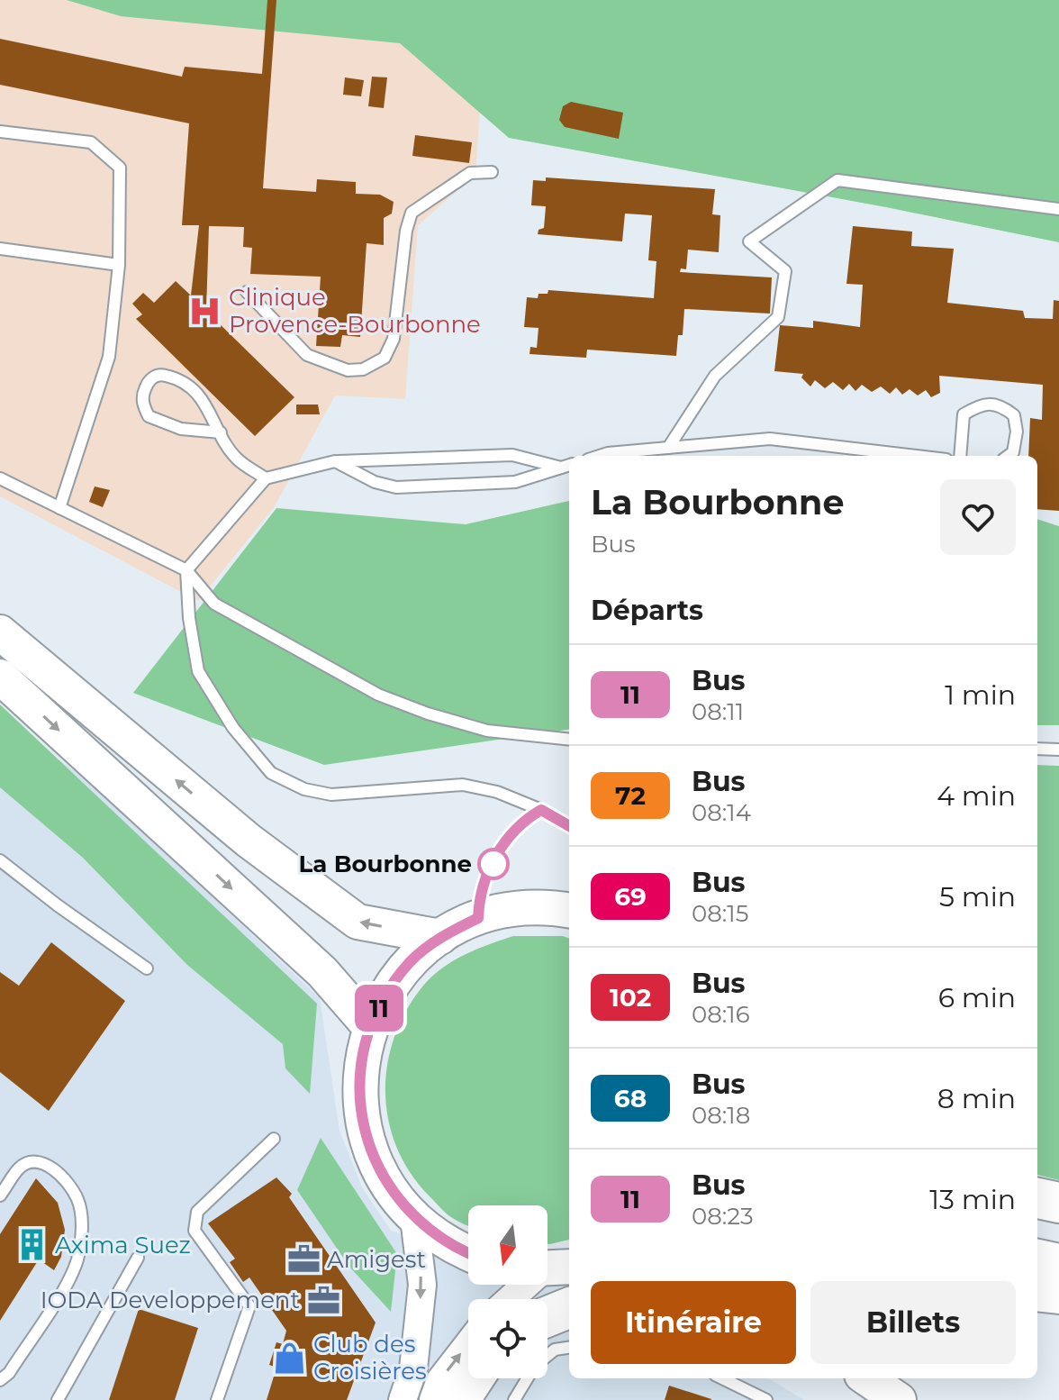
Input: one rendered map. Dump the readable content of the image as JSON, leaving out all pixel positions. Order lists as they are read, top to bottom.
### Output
{
  "places": {
    "hospital": ["Clinique Provence-Bourbonne"],
    "other": ["La Bourbonne"],
    "building": ["Axima Suez"],
    "office": ["Amigest", "IODA Developpement"],
    "shop": ["Club des Croisières"]
  },
  "lines": ["bus line 11"],
  "north": "bottom",
  "page": {
    "on_map": "11",
    "heading": [
      ["La Bourbonne", "Bus"],
      "Départs"
    ],
    "list": [
      {
        "mark": "11",
        "name": "Bus",
        "note": "08:11",
        "value": "1 min"
      },
      {
        "mark": "72",
        "name": "Bus",
        "note": "08:14",
        "value": "4 min"
      },
      {
        "mark": "69",
        "name": "Bus",
        "note": "08:15",
        "value": "5 min"
      },
      {
        "mark": "102",
        "name": "Bus",
        "note": "08:16",
        "value": "6 min"
      },
      {
        "mark": "68",
        "name": "Bus",
        "note": "08:18",
        "value": "8 min"
      },
      {
        "mark": "11",
        "name": "Bus",
        "note": "08:23",
        "value": "13 min"
      }
    ],
    "buttons": ["Itinéraire", "Billets"]
  }
}
